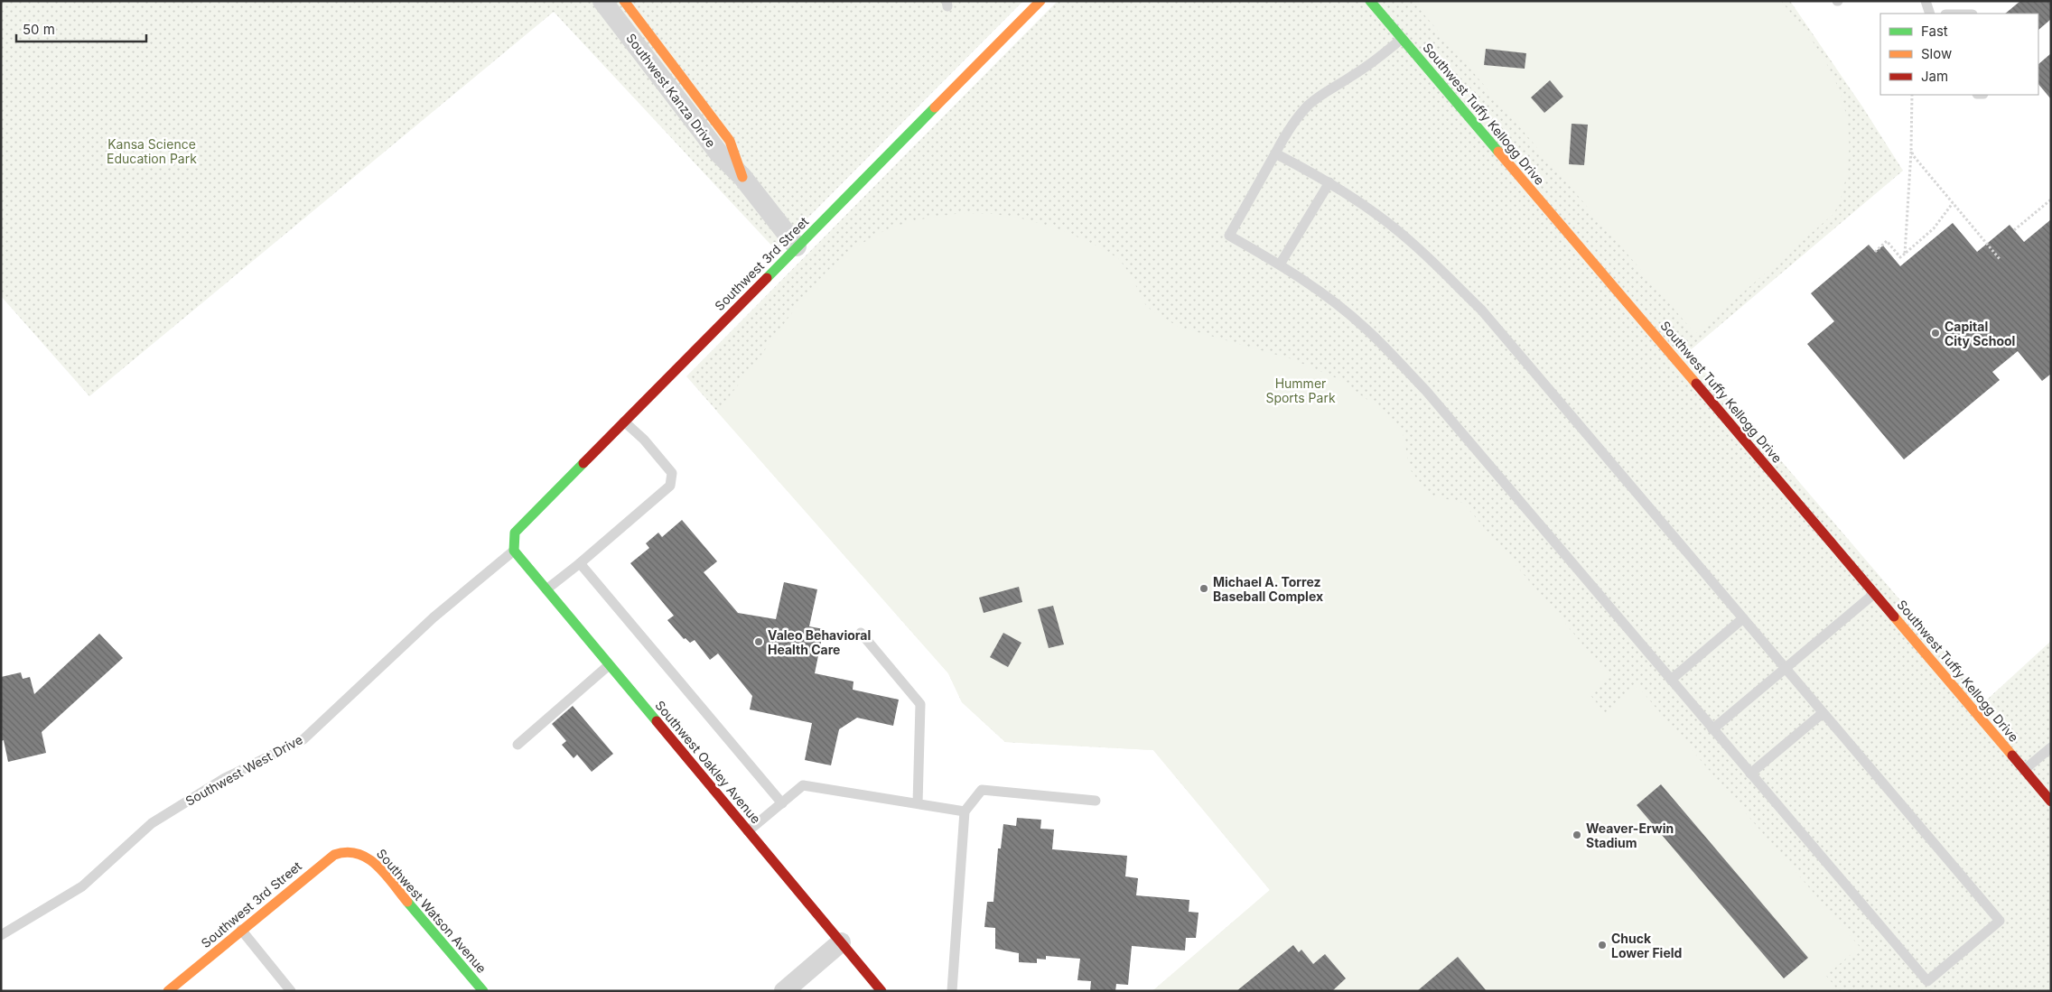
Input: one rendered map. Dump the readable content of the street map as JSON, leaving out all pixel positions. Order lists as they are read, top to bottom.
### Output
{
  "streets": {
    "street": [
      "Southwest Kanza Drive",
      "Southwest Tuffy Kellogg Drive",
      "Southwest 3rd Street",
      "Southwest Oakley Avenue",
      "Southwest Watson Avenue"
    ],
    "lane": ["Southwest West Drive"]
  },
  "crossings": [
    ["Southwest Kanza Drive", "Southwest 3rd Street"],
    ["Southwest 3rd Street", "Southwest Oakley Avenue"],
    ["Southwest 3rd Street", "Southwest West Drive"],
    ["Southwest 3rd Street", "Southwest Watson Avenue"],
    ["Southwest Oakley Avenue", "Southwest West Drive"]
  ],
  "parks": ["Kansa Science Education Park", "Hummer Sports Park"],
  "places": [
    "Capital City School",
    "Michael A. Torrez Baseball Complex",
    "Valeo Behavioral Health Care",
    "Weaver-Erwin Stadium",
    "Chuck Lower Field"
  ],
  "legend": ["Fast", "Slow", "Jam"],
  "scale_bar": "50 m"
}
